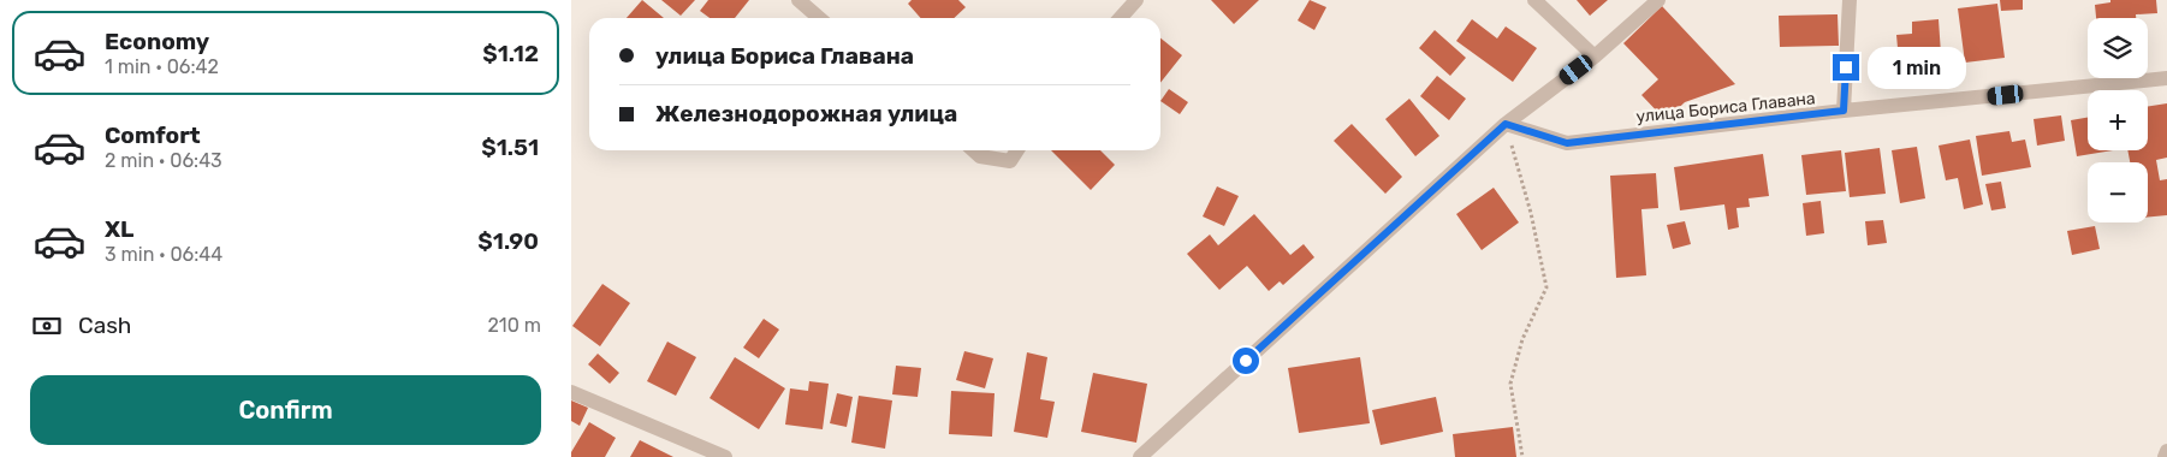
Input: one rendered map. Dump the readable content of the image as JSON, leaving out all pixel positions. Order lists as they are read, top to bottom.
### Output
{
  "streets": {
    "street": ["улица Бориса Главана"]
  },
  "page": {
    "list": [
      {
        "name": "Economy",
        "note": "1 min · 06:42",
        "value": "$1.12"
      },
      {
        "name": "Comfort",
        "note": "2 min · 06:43",
        "value": "$1.51"
      },
      {
        "name": "XL",
        "note": "3 min · 06:44",
        "value": "$1.90"
      }
    ],
    "map_buttons": ["+", "−"],
    "banner": ["улица Бориса Главана", "Железнодорожная улица"],
    "bubble": "1 min",
    "pay": ["Cash", "210 m"],
    "buttons": "Confirm"
  }
}
